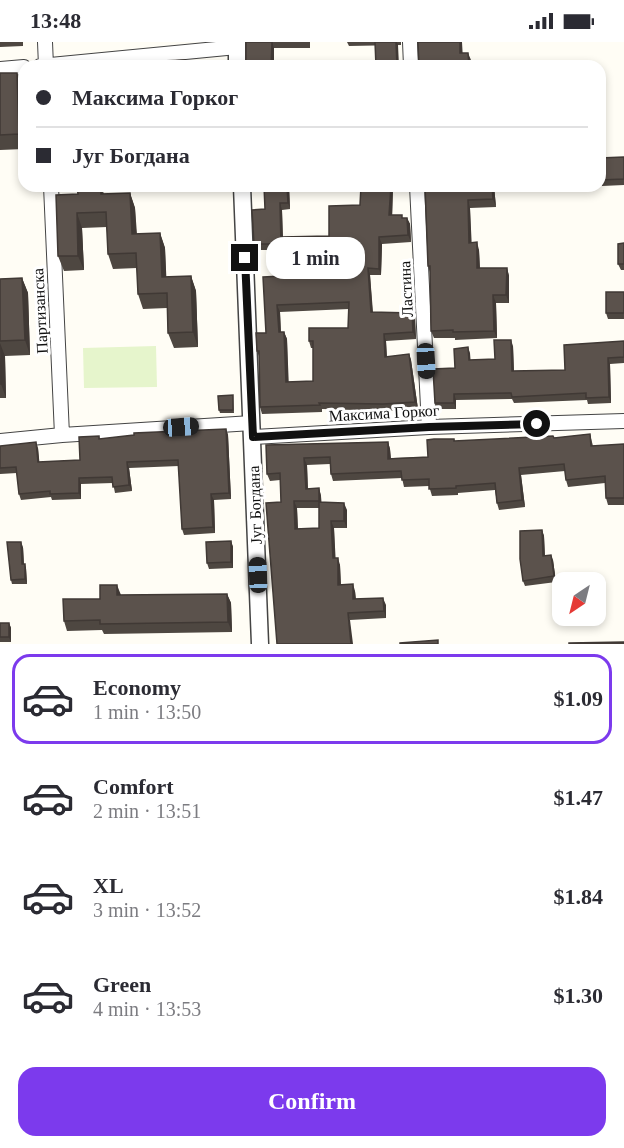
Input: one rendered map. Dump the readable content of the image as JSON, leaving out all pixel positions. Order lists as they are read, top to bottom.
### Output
{
  "streets": {
    "street": [
      "Ластина",
      "Партизанска",
      "Максима Горког",
      "Југ Богдана"
    ]
  },
  "crossings": [
    ["Ластина", "Максима Горког"],
    ["Партизанска", "Максима Горког"],
    ["Максима Горког", "Југ Богдана"]
  ],
  "north": "bottom left",
  "page": {
    "status": "13:48",
    "banner": ["Максима Горког", "Југ Богдана"],
    "bubble": "1 min",
    "list": [
      {
        "name": "Economy",
        "note": "1 min · 13:50",
        "value": "$1.09"
      },
      {
        "name": "Comfort",
        "note": "2 min · 13:51",
        "value": "$1.47"
      },
      {
        "name": "XL",
        "note": "3 min · 13:52",
        "value": "$1.84"
      },
      {
        "name": "Green",
        "note": "4 min · 13:53",
        "value": "$1.30"
      }
    ],
    "buttons": "Confirm"
  }
}
